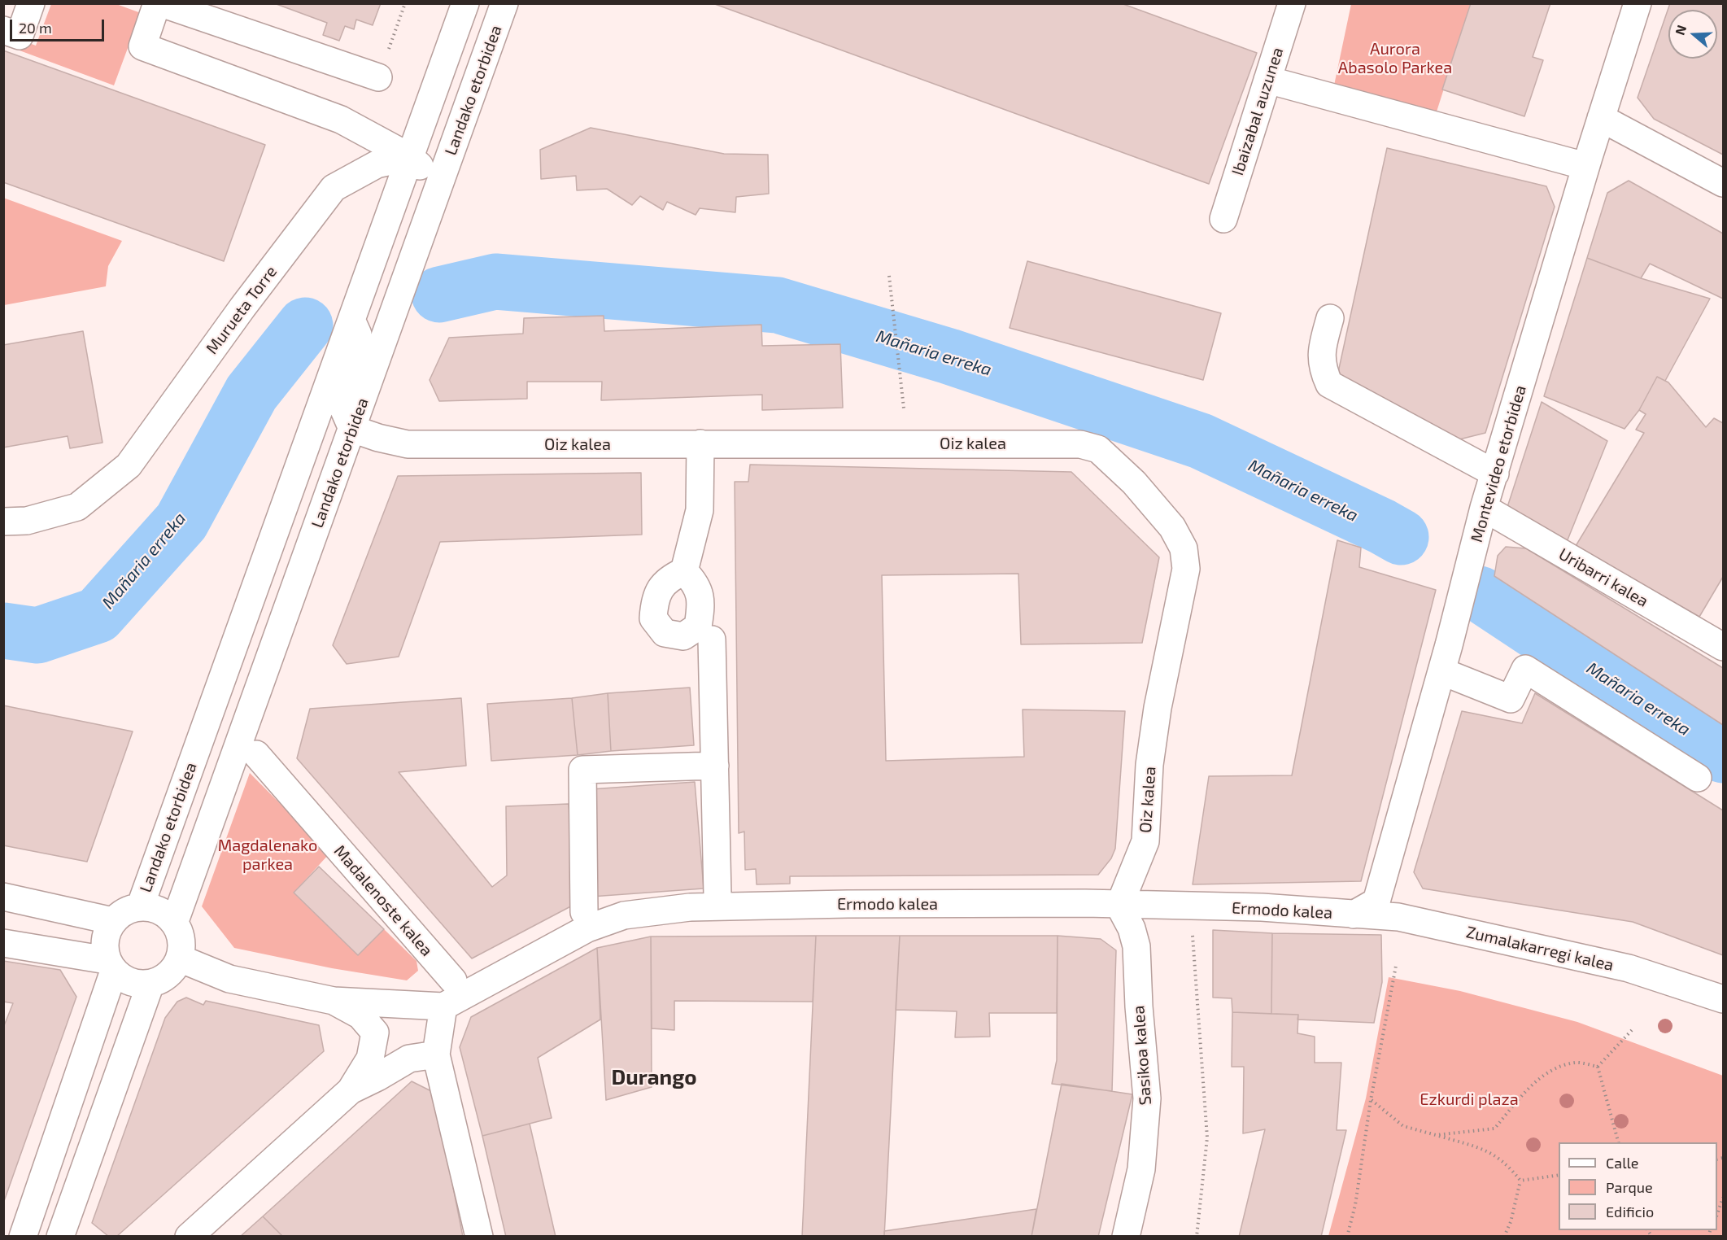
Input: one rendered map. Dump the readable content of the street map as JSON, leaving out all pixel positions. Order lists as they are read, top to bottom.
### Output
{
  "streets": {
    "street": [
      "Landako etorbidea",
      "Ibaizabal auzunea",
      "Murueta Torre",
      "Oiz kalea",
      "Montevideo etorbidea",
      "Uribarri kalea",
      "Madalenoste kalea",
      "Ermodo kalea",
      "Zumalakarregi kalea",
      "Sasikoa kalea"
    ]
  },
  "crossings": [
    ["Landako etorbidea", "Murueta Torre"],
    ["Landako etorbidea", "Oiz kalea"],
    ["Oiz kalea", "Ermodo kalea"],
    ["Oiz kalea", "Sasikoa kalea"],
    ["Montevideo etorbidea", "Uribarri kalea"],
    ["Montevideo etorbidea", "Ermodo kalea"],
    ["Montevideo etorbidea", "Zumalakarregi kalea"],
    ["Ermodo kalea", "Zumalakarregi kalea"],
    ["Ermodo kalea", "Sasikoa kalea"]
  ],
  "districts": ["Durango"],
  "water": ["Mañaria erreka"],
  "parks": ["Aurora Abasolo Parkea", "Magdalenako parkea", "Ezkurdi plaza"],
  "legend": ["Calle", "Parque", "Edificio"],
  "scale_bar": "20 m",
  "north": "left"
}
